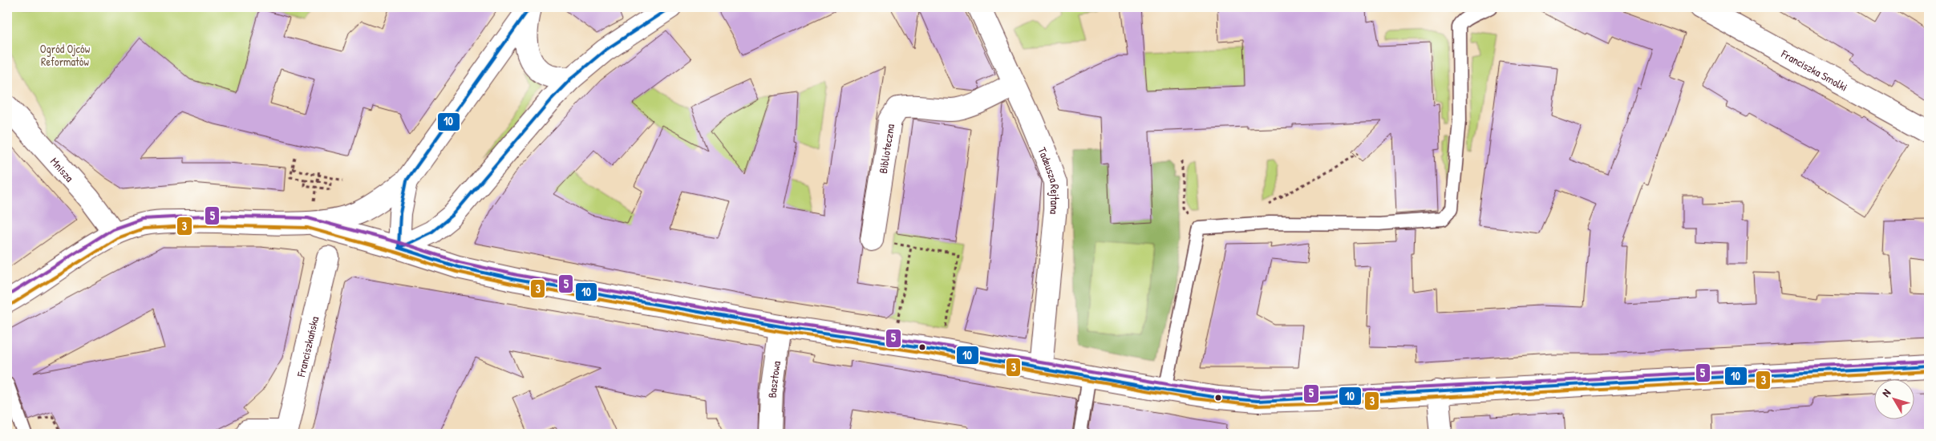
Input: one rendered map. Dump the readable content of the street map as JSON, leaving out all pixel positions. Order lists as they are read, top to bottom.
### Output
{
  "streets": {
    "street": [
      "Franciszka Smolki",
      "Biblioteczna",
      "Mnisza",
      "Tadeusza Rejtana",
      "Franciszkańska",
      "Basztowa"
    ]
  },
  "crossings": [
    ["Biblioteczna", "Tadeusza Rejtana"]
  ],
  "parks": ["Ogród Ojców Reformatów"],
  "lines": ["transit line 10", "transit line 5", "transit line 3"],
  "north": "top left"
}
